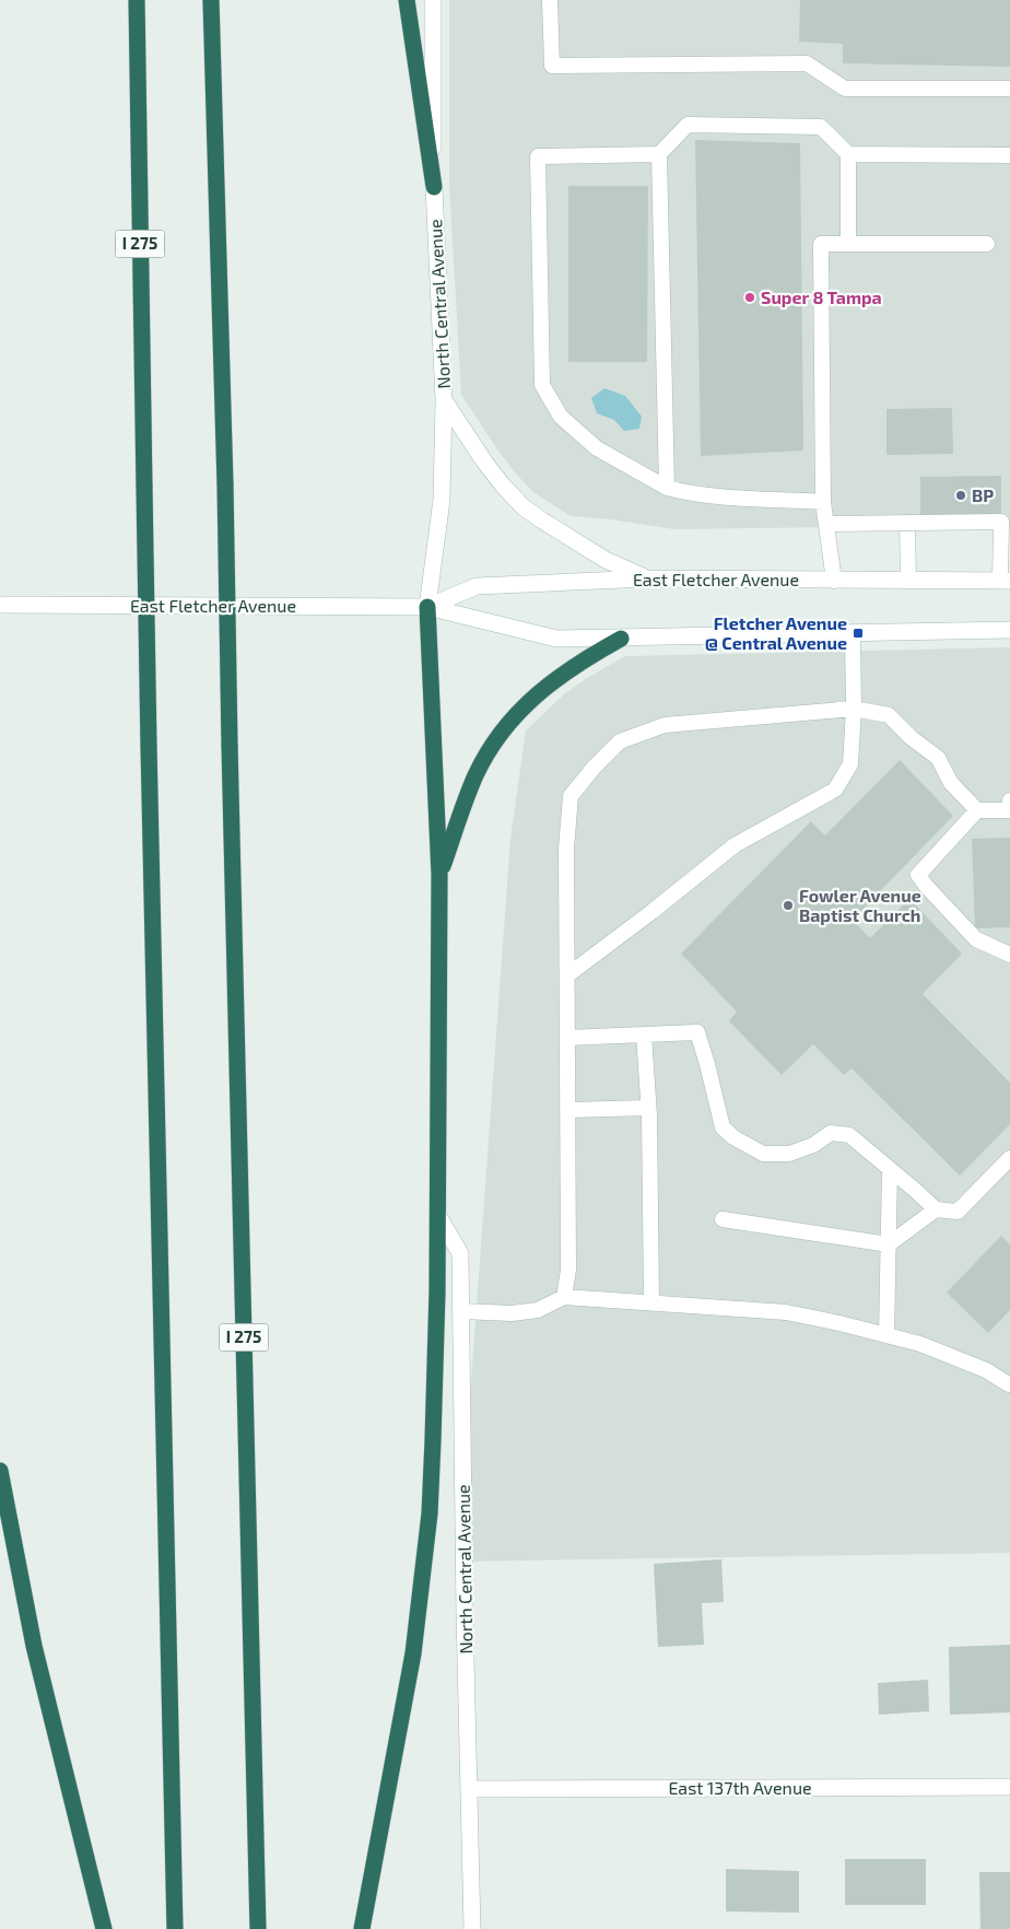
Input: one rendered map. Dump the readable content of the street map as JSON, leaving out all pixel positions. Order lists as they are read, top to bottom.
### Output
{
  "streets": {
    "highway": ["I 275"],
    "main road": ["North Central Avenue", "East Fletcher Avenue", "East 137th Avenue"]
  },
  "crossings": [
    ["North Central Avenue", "East Fletcher Avenue"],
    ["North Central Avenue", "East 137th Avenue"]
  ],
  "places": {
    "other": ["Super 8 Tampa", "BP", "Fowler Avenue Baptist Church"],
    "transit": ["Fletcher Avenue @ Central Avenue"]
  }
}
